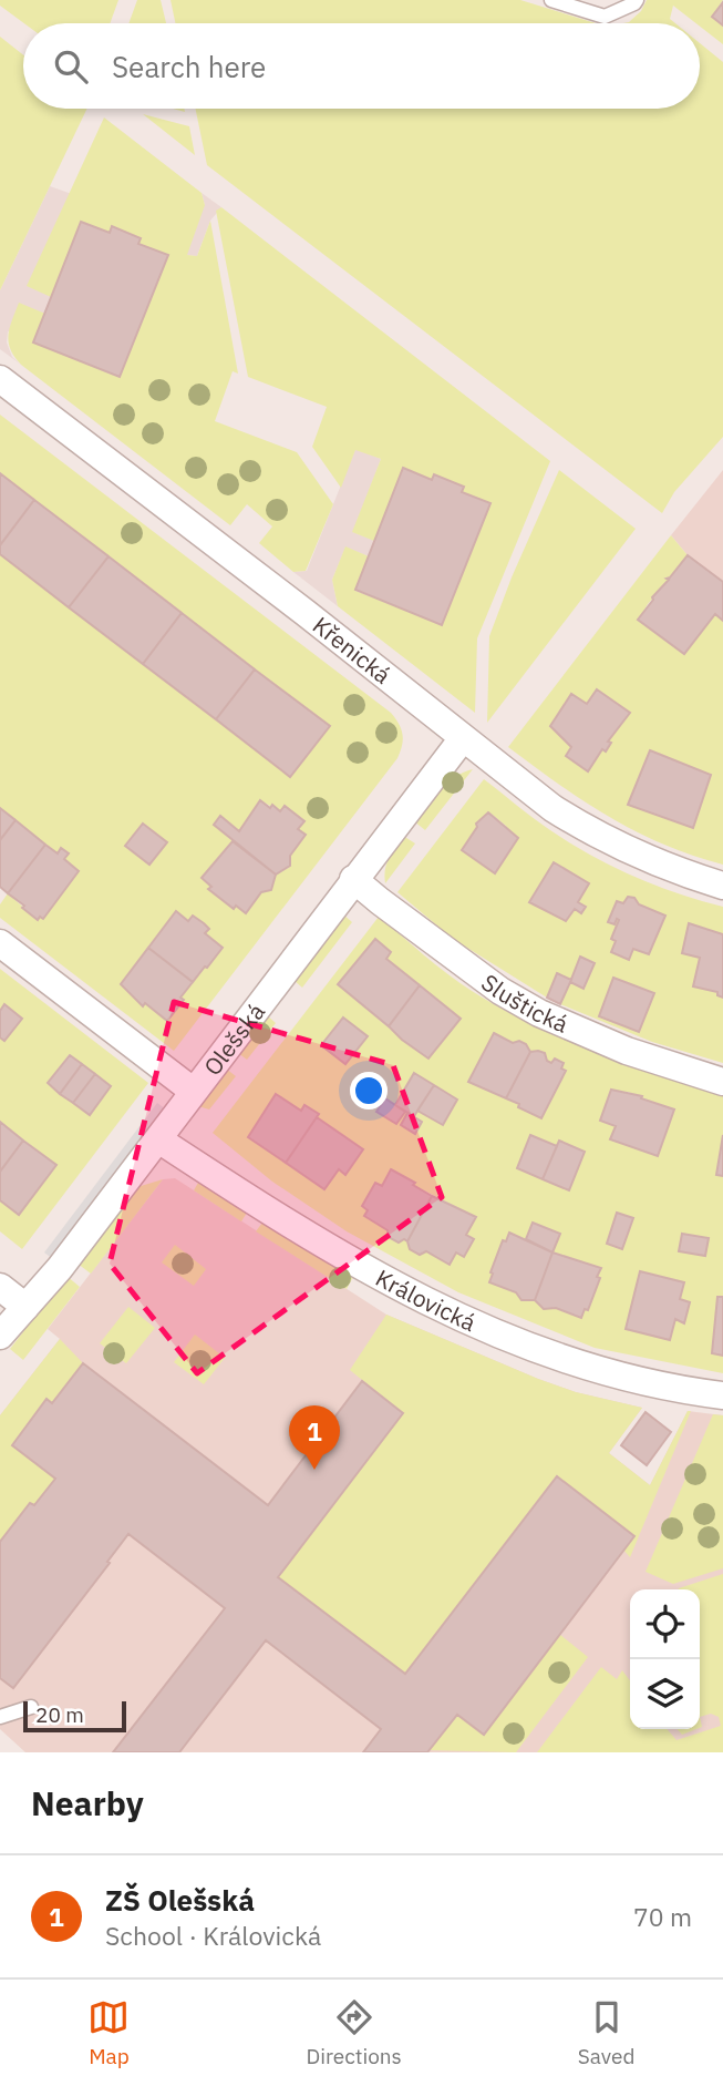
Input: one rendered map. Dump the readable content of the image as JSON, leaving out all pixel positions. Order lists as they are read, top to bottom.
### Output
{
  "streets": {
    "street": [
      "Křenická",
      "Sluštická",
      "Olešská",
      "Královická"
    ]
  },
  "crossings": [
    ["Křenická", "Olešská"],
    ["Sluštická", "Olešská"],
    ["Olešská", "Královická"]
  ],
  "scale_bar": "20 m",
  "page": {
    "search": "Search here",
    "pins": "1",
    "scale": "20 m",
    "heading": "Nearby",
    "list": [
      {
        "mark": "1",
        "name": "ZŠ Olešská",
        "note": "School · Královická",
        "value": "70 m"
      }
    ],
    "nav": ["Map", "Directions", "Saved"]
  }
}
